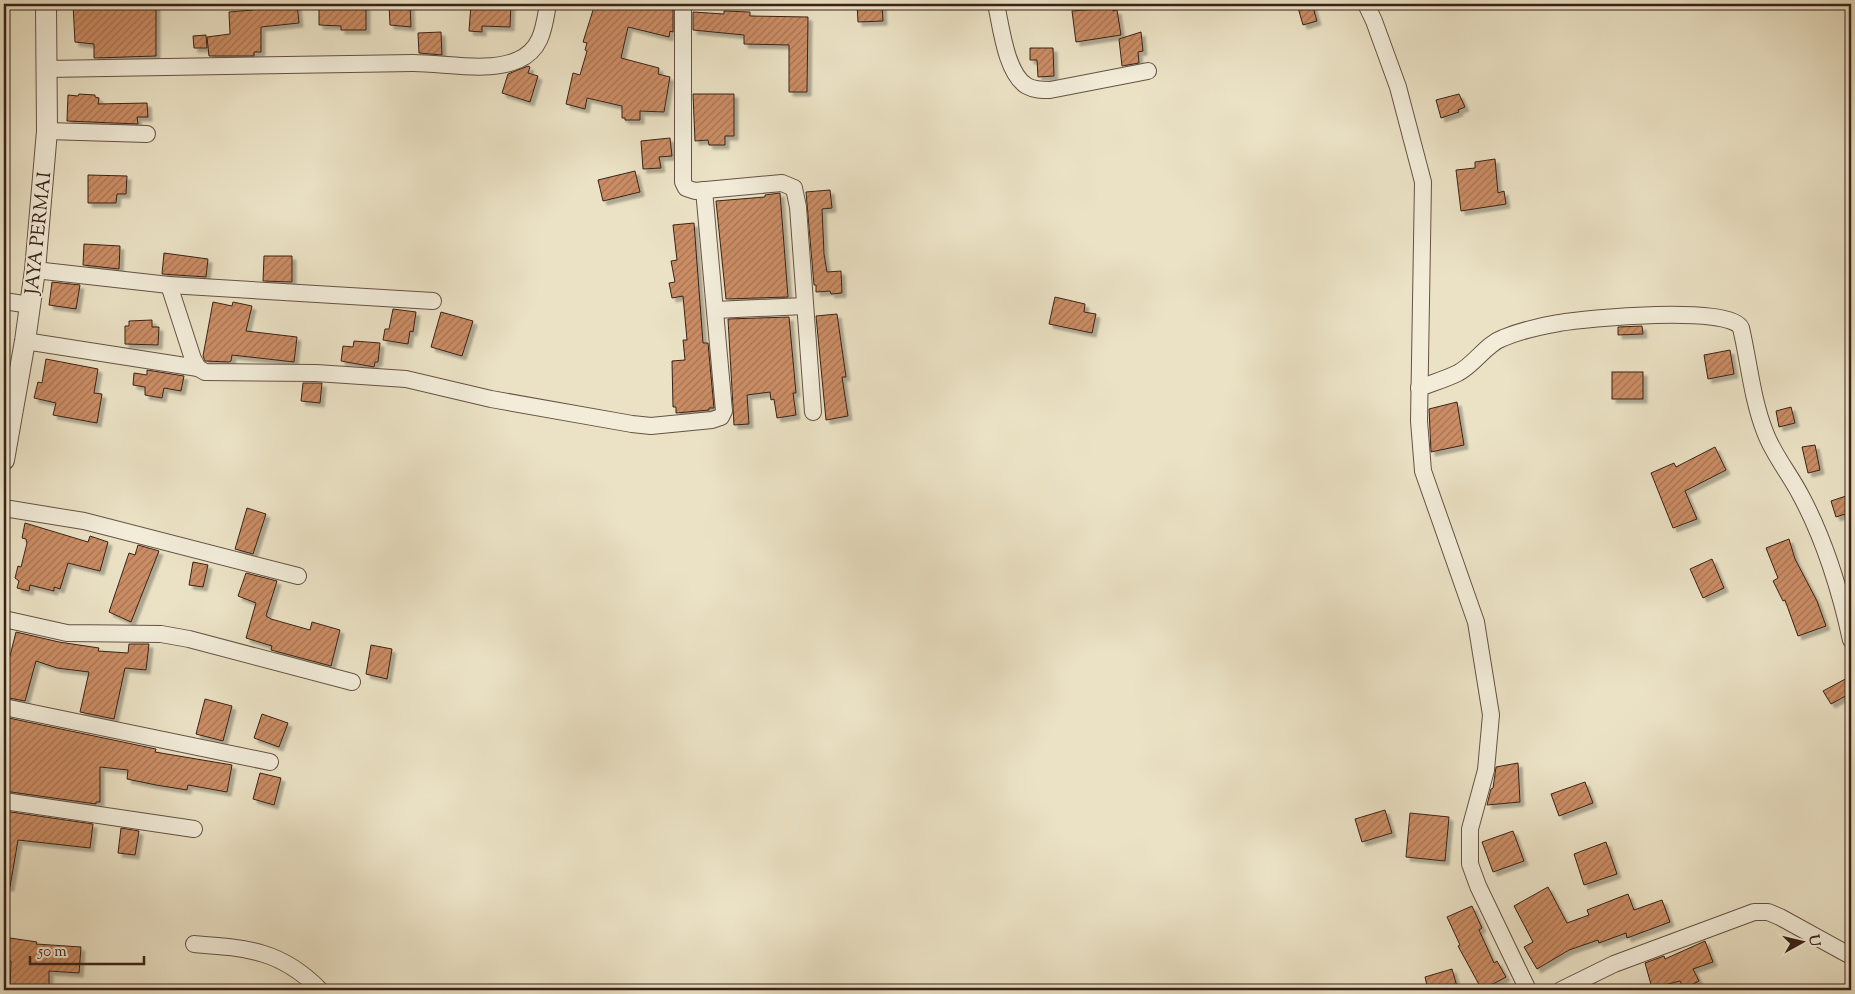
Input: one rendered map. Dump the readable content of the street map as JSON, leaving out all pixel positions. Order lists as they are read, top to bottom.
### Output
{
  "streets": {
    "street": ["JAYA PERMAI"]
  },
  "scale_bar": "50 m",
  "north": "right"
}
